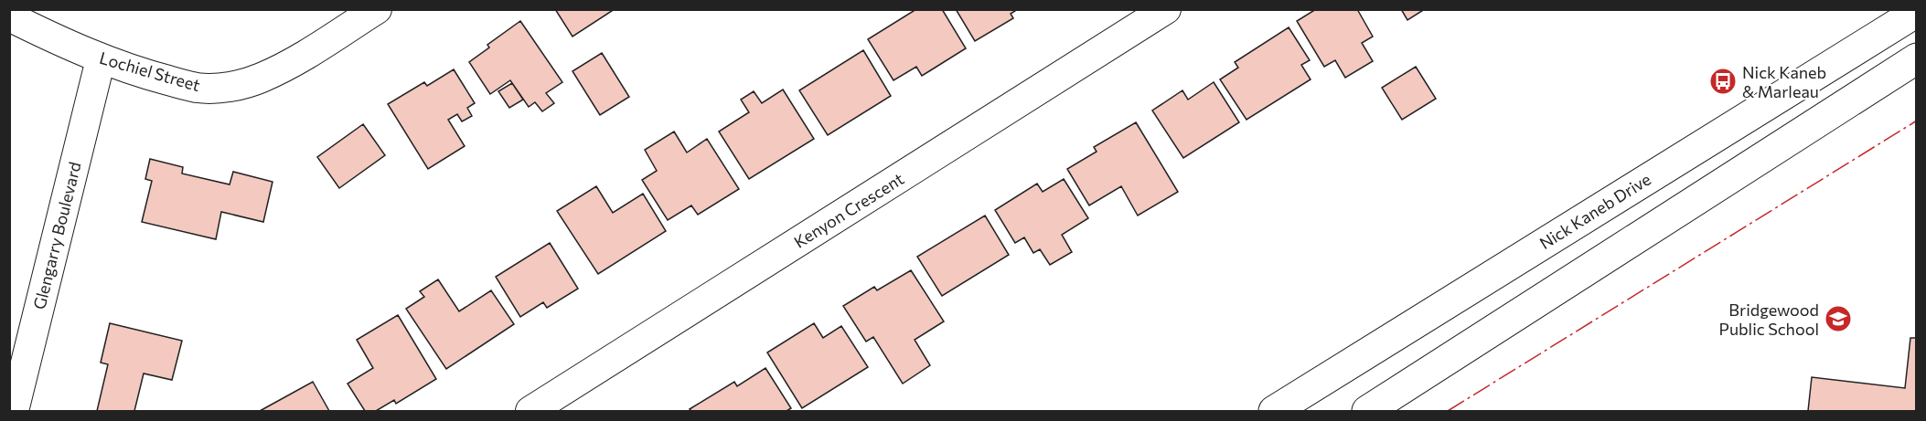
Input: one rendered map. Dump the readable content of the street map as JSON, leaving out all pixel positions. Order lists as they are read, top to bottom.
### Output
{
  "streets": {
    "street": [
      "Lochiel Street",
      "Kenyon Crescent",
      "Nick Kaneb Drive",
      "Glengarry Boulevard"
    ]
  },
  "crossings": [
    ["Lochiel Street", "Glengarry Boulevard"]
  ],
  "places": {
    "bus stop": ["Nick Kaneb & Marleau"],
    "school or university": ["Bridgewood Public School"]
  }
}
